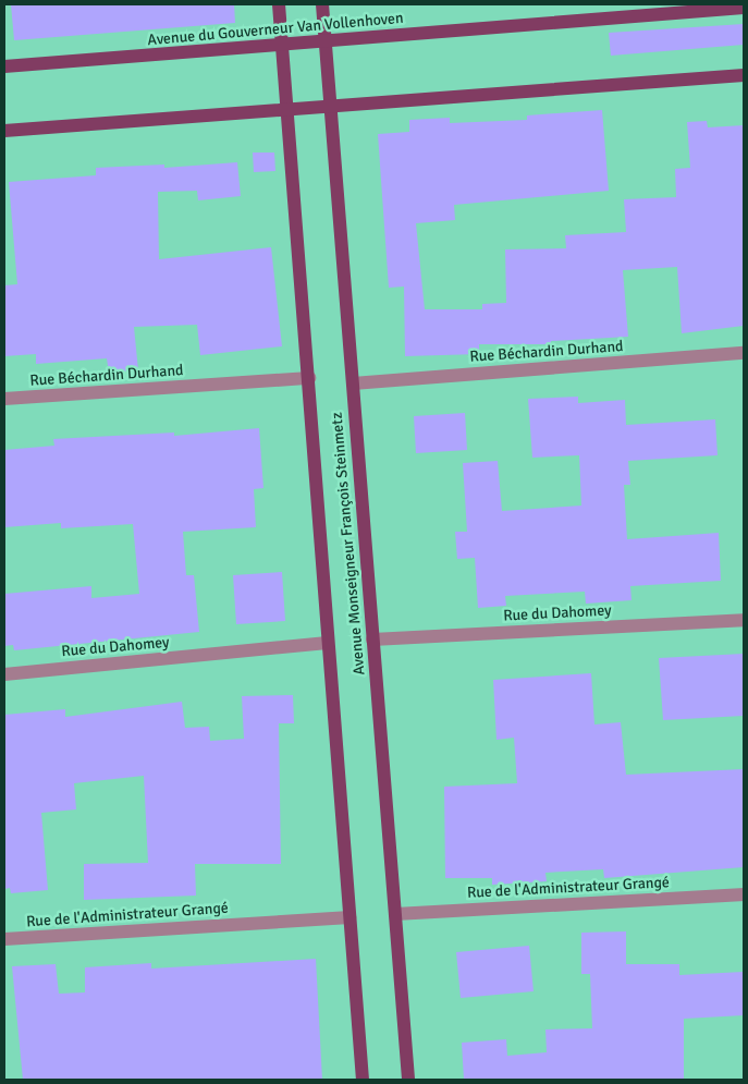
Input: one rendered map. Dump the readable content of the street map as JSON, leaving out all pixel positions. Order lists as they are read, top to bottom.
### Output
{
  "streets": {
    "main road": ["Avenue du Gouverneur Van Vollenhoven", "Avenue Monseigneur François Steinmetz"],
    "street": ["Rue Béchardin Durhand", "Rue du Dahomey", "Rue de l'Administrateur Grangé"]
  },
  "crossings": [
    ["Avenue du Gouverneur Van Vollenhoven", "Avenue Monseigneur François Steinmetz"],
    ["Rue Béchardin Durhand", "Avenue Monseigneur François Steinmetz"],
    ["Avenue Monseigneur François Steinmetz", "Rue du Dahomey"],
    ["Avenue Monseigneur François Steinmetz", "Rue de l'Administrateur Grangé"]
  ]
}
